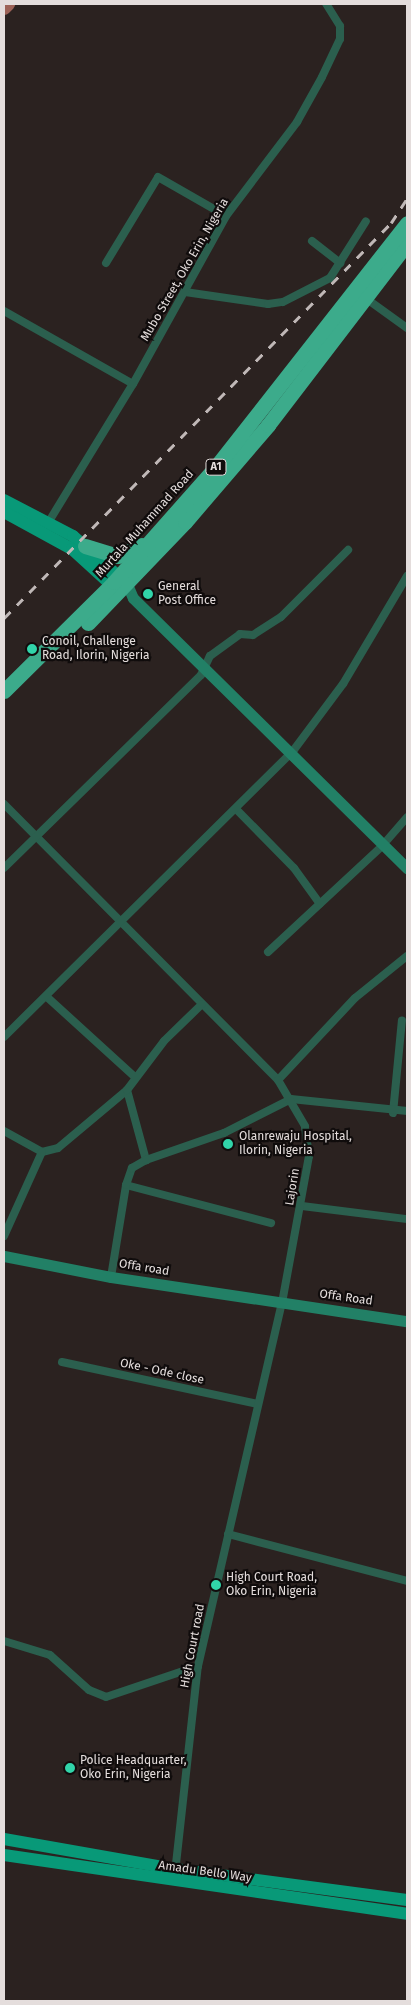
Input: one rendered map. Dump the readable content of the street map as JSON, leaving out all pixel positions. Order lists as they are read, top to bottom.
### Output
{
  "streets": {
    "highway": ["A1", "Murtala Muhammad Road"],
    "main road": ["Amadu Bello Way"],
    "street": [
      "Mubo Street, Oko Erin, Nigeria",
      "Lajorin",
      "Offa road",
      "Offa Road",
      "Oke - Ode close",
      "High Court road"
    ]
  },
  "crossings": [
    ["Lajorin", "Offa road"],
    ["Lajorin", "Offa Road"],
    ["Lajorin", "High Court road"],
    ["Offa road", "Offa Road"],
    ["Offa road", "High Court road"],
    ["Offa Road", "High Court road"],
    ["Oke - Ode close", "High Court road"],
    ["High Court road", "Amadu Bello Way"]
  ],
  "places": [
    "General Post Office",
    "Conoil, Challenge Road, Ilorin, Nigeria",
    "Olanrewaju Hospital, Ilorin, Nigeria",
    "High Court Road, Oko Erin, Nigeria",
    "Police Headquarter, Oko Erin, Nigeria"
  ]
}
